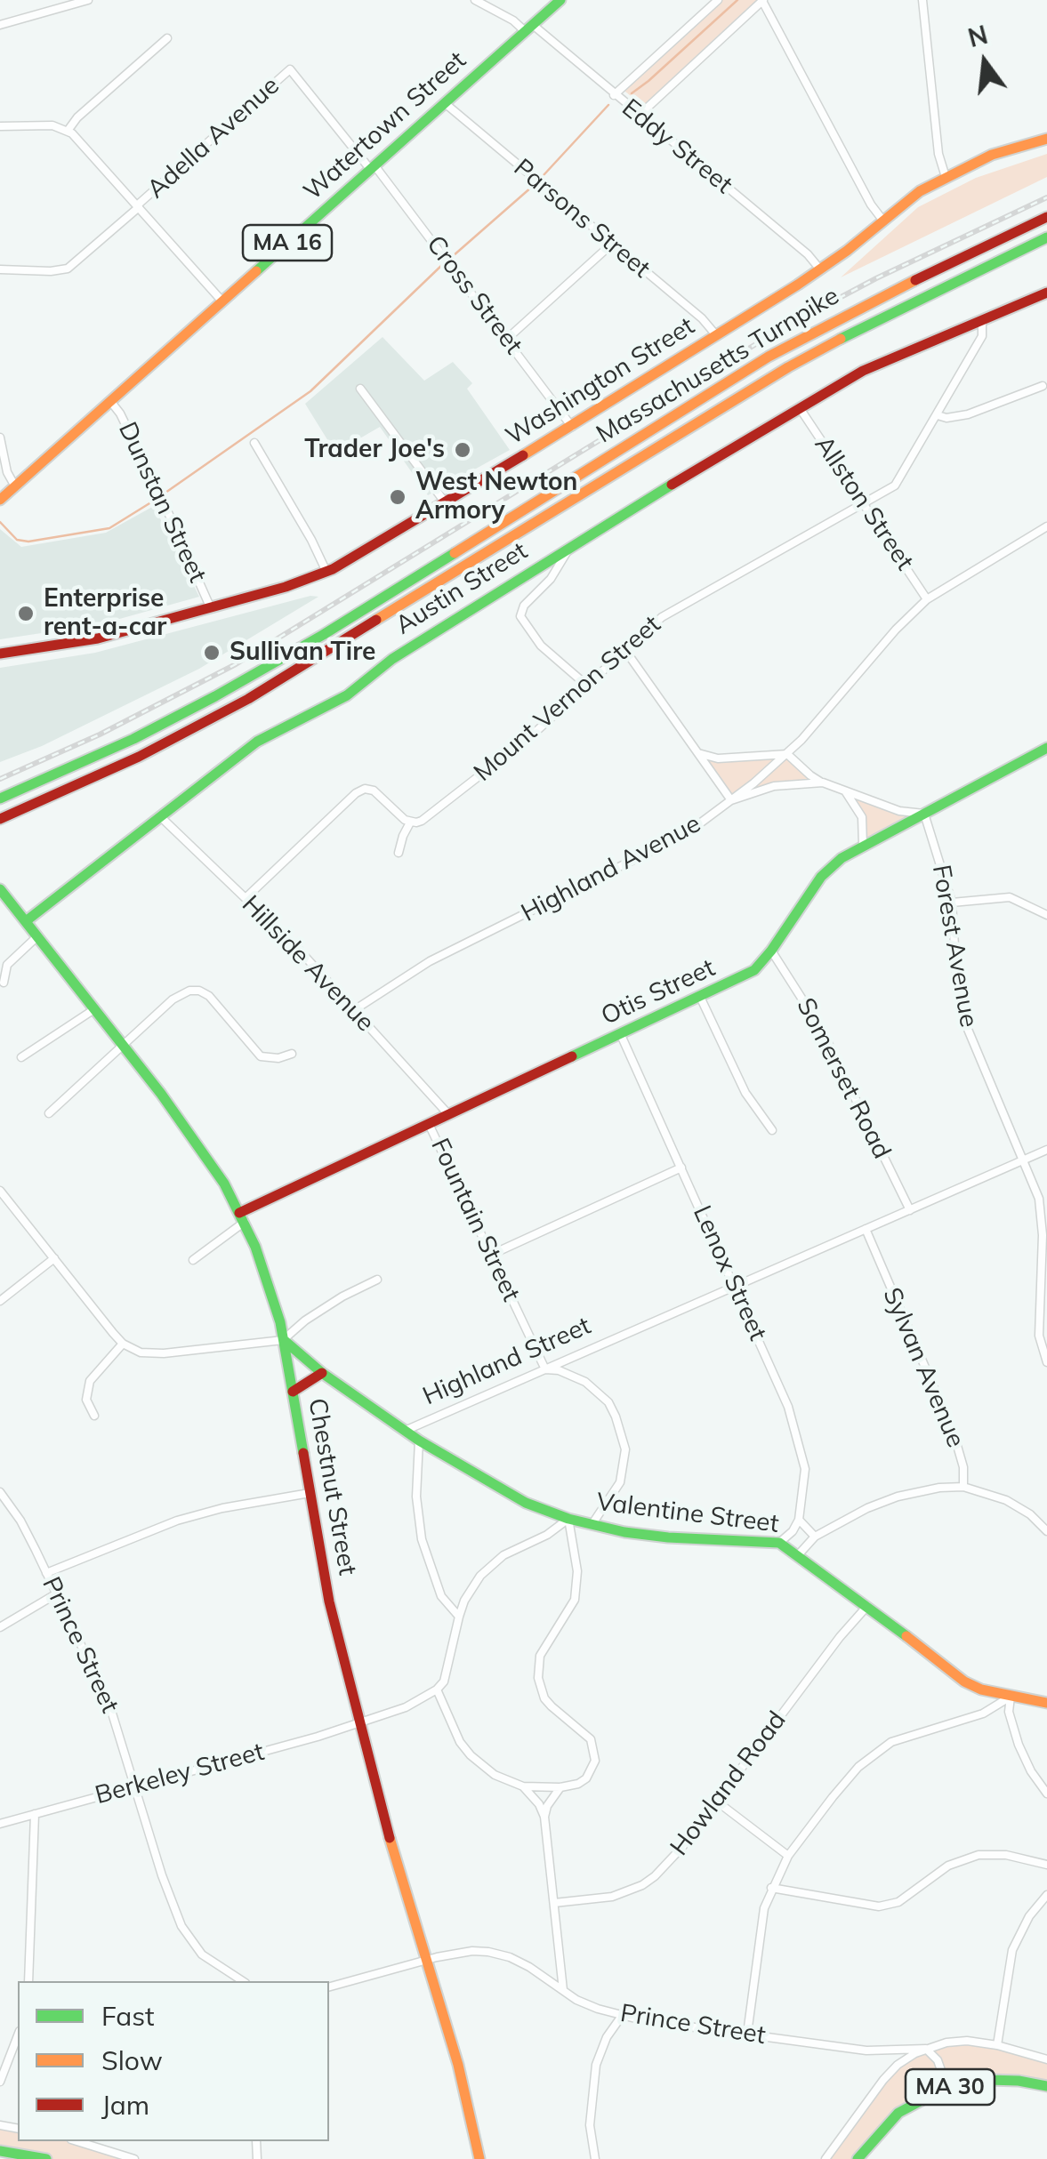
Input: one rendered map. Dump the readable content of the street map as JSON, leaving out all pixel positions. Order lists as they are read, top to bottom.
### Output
{
  "streets": {
    "main road": [
      "Watertown Street",
      "MA 16",
      "Massachusetts Turnpike",
      "Washington Street",
      "Austin Street",
      "Otis Street",
      "Highland Street",
      "Chestnut Street",
      "Valentine Street",
      "MA 30"
    ],
    "street": [
      "Adella Avenue",
      "Eddy Street",
      "Parsons Street",
      "Cross Street",
      "Dunstan Street",
      "Allston Street",
      "Mount Vernon Street",
      "Highland Avenue",
      "Forest Avenue",
      "Hillside Avenue",
      "Somerset Road",
      "Fountain Street",
      "Lenox Street",
      "Sylvan Avenue",
      "Prince Street",
      "Berkeley Street",
      "Howland Road"
    ]
  },
  "crossings": [
    ["Watertown Street", "Adella Avenue"],
    ["Watertown Street", "Eddy Street"],
    ["Watertown Street", "Parsons Street"],
    ["Watertown Street", "Cross Street"],
    ["Watertown Street", "Dunstan Street"],
    ["Adella Avenue", "Cross Street"],
    ["Eddy Street", "Washington Street"],
    ["Parsons Street", "Washington Street"],
    ["Cross Street", "Washington Street"],
    ["Washington Street", "Dunstan Street"],
    ["Allston Street", "Austin Street"],
    ["Allston Street", "Mount Vernon Street"],
    ["Allston Street", "Highland Avenue"],
    ["Austin Street", "Mount Vernon Street"],
    ["Austin Street", "Hillside Avenue"],
    ["Austin Street", "Chestnut Street"],
    ["Highland Avenue", "Hillside Avenue"],
    ["Forest Avenue", "Otis Street"],
    ["Forest Avenue", "Highland Street"],
    ["Hillside Avenue", "Otis Street"],
    ["Otis Street", "Somerset Road"],
    ["Otis Street", "Fountain Street"],
    ["Otis Street", "Lenox Street"],
    ["Otis Street", "Chestnut Street"],
    ["Somerset Road", "Highland Street"],
    ["Fountain Street", "Highland Street"],
    ["Lenox Street", "Highland Street"],
    ["Highland Street", "Sylvan Avenue"],
    ["Highland Street", "Chestnut Street"],
    ["Highland Street", "Valentine Street"],
    ["Sylvan Avenue", "Valentine Street"],
    ["Chestnut Street", "Prince Street"],
    ["Chestnut Street", "Berkeley Street"],
    ["Valentine Street", "Howland Road"],
    ["Prince Street", "Berkeley Street"]
  ],
  "places": [
    "Trader Joe's",
    "West Newton Armory",
    "Enterprise rent-a-car",
    "Sullivan Tire"
  ],
  "legend": ["Fast", "Slow", "Jam"],
  "north": "top"
}
